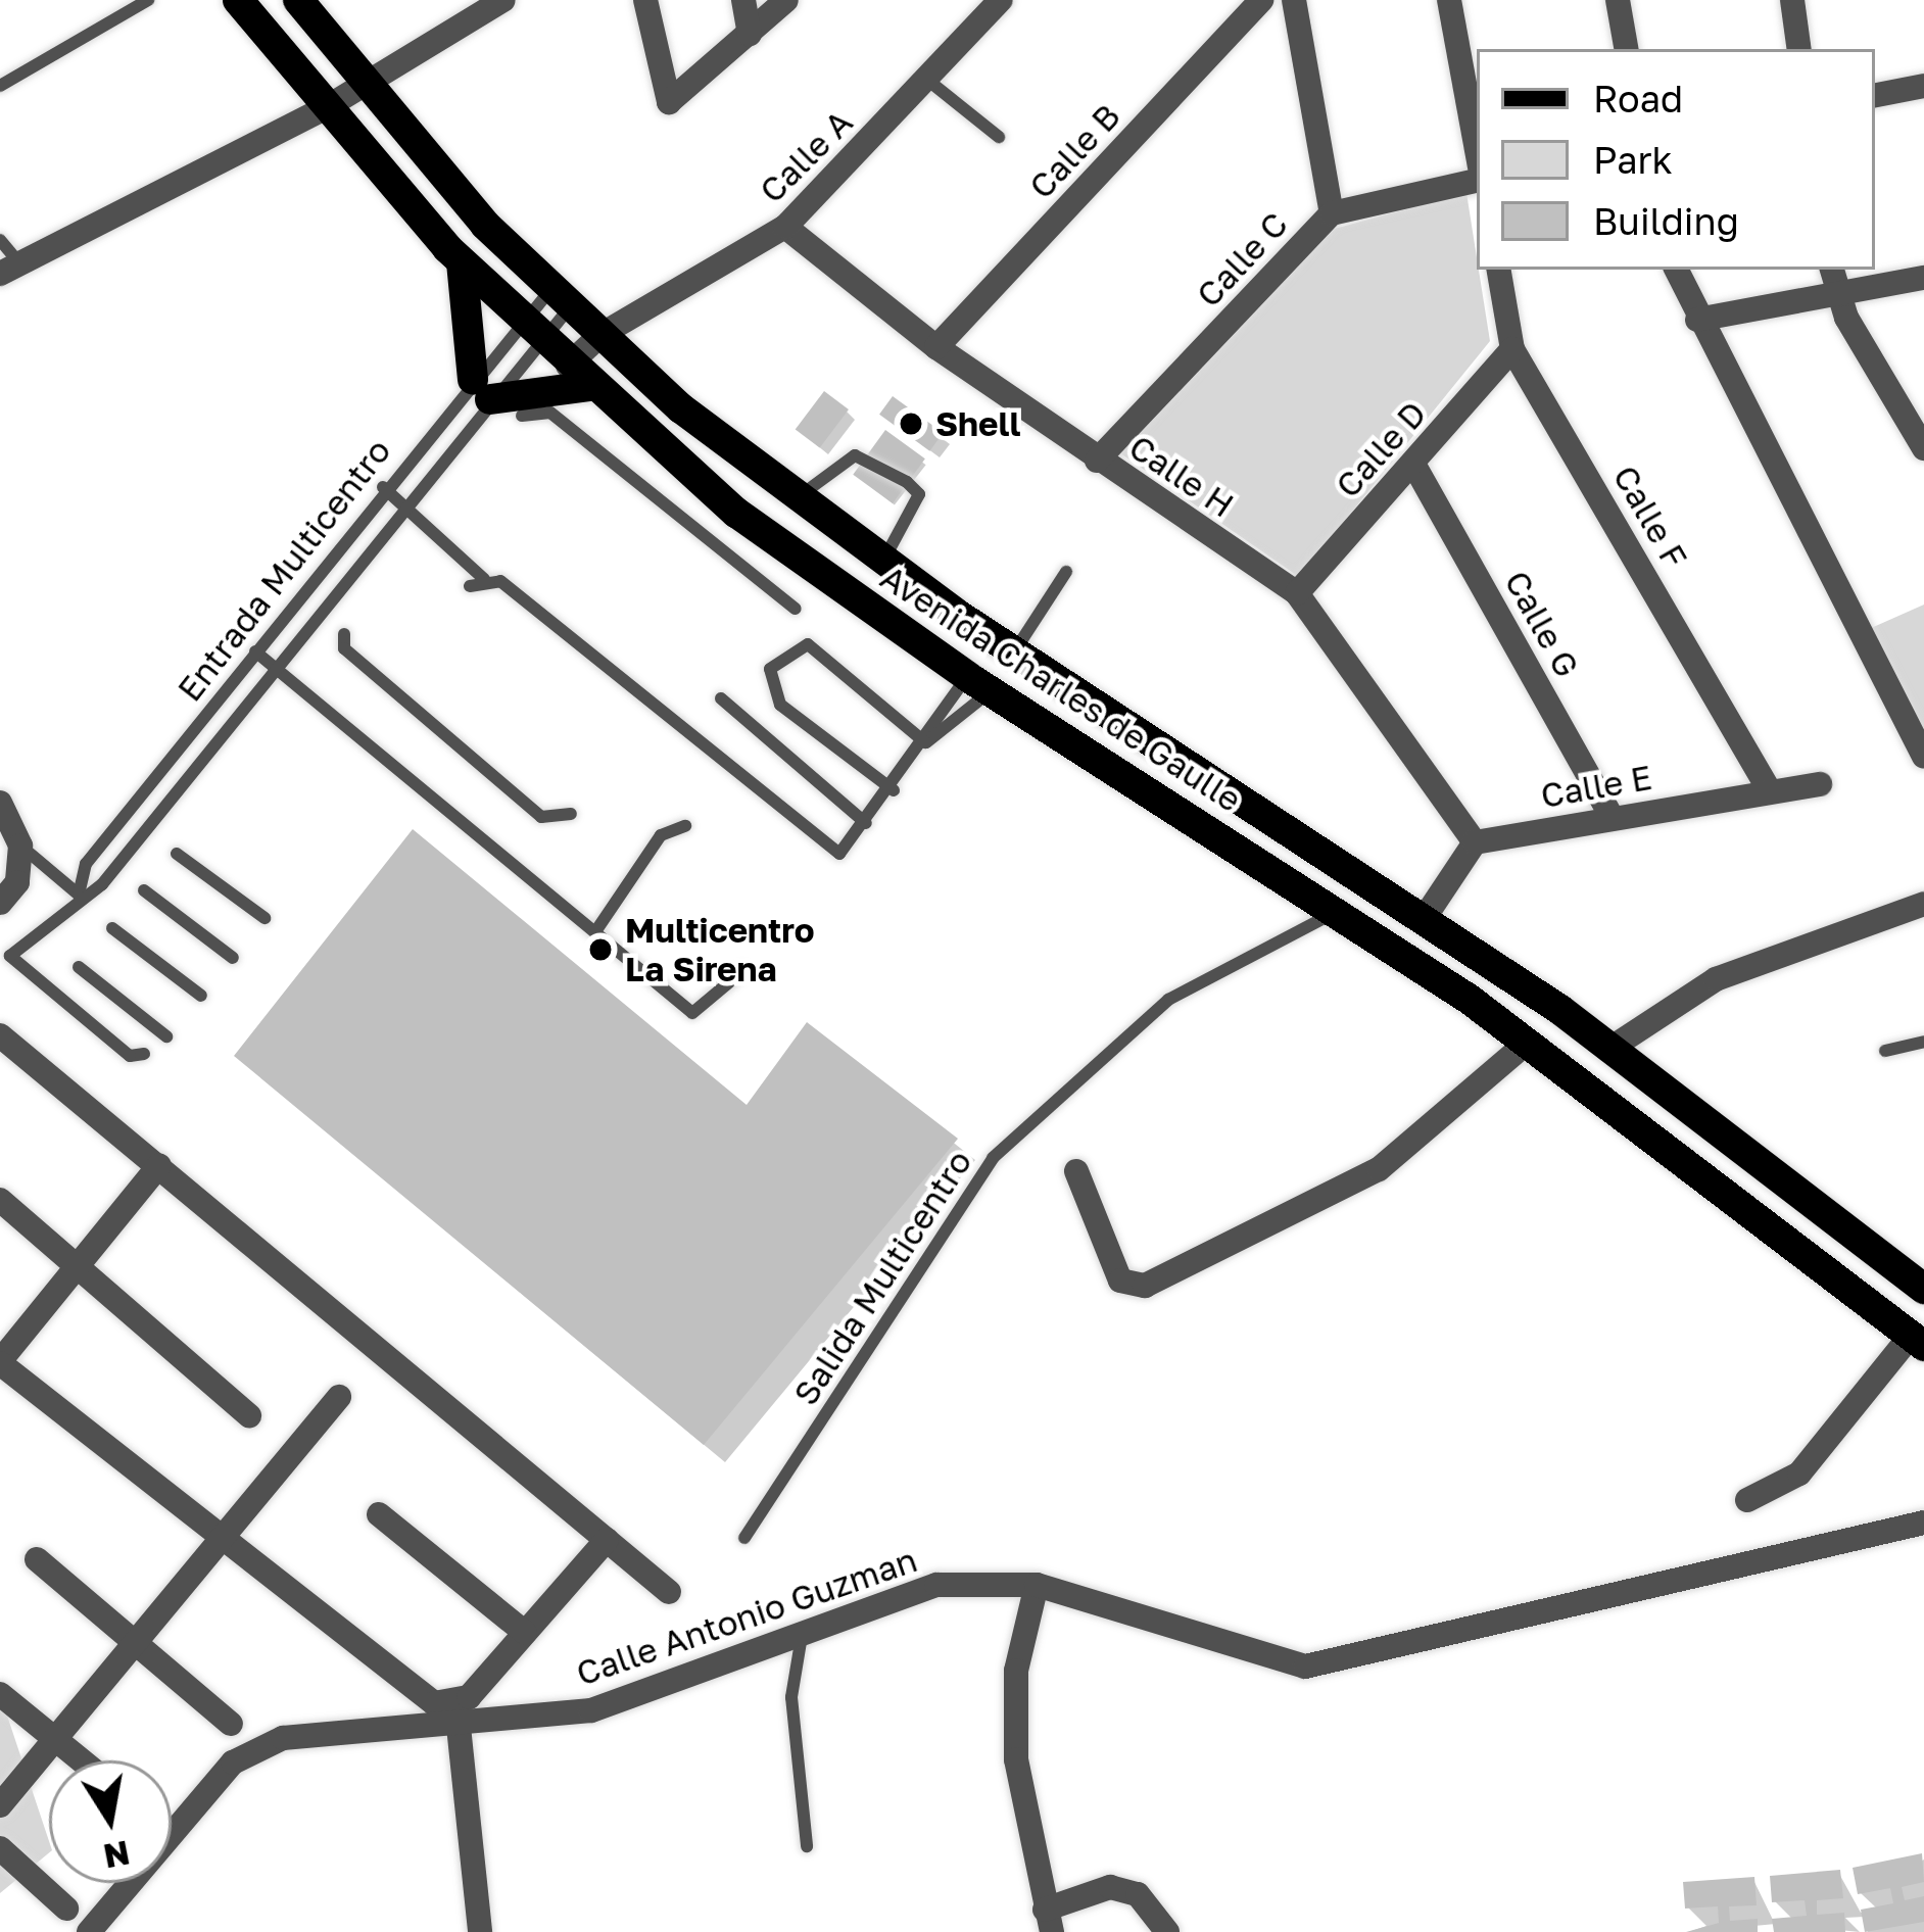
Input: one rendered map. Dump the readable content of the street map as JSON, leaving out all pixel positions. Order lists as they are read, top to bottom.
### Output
{
  "streets": {
    "main road": ["Avenida Charles de Gaulle"],
    "street": [
      "Calle B",
      "Calle A",
      "Calle C",
      "Calle D",
      "Calle H",
      "Calle F",
      "Calle G",
      "Calle E",
      "Calle Antonio Guzman"
    ],
    "lane": ["Entrada Multicentro", "Salida Multicentro"]
  },
  "crossings": [
    ["Calle B", "Calle H"],
    ["Calle A", "Calle H"],
    ["Calle A", "Avenida Charles de Gaulle"],
    ["Calle C", "Calle H"],
    ["Calle D", "Calle H"],
    ["Calle D", "Calle F"],
    ["Calle D", "Calle G"],
    ["Calle H", "Calle E"],
    ["Calle F", "Calle E"],
    ["Entrada Multicentro", "Avenida Charles de Gaulle"],
    ["Calle G", "Calle E"],
    ["Avenida Charles de Gaulle", "Salida Multicentro"]
  ],
  "places": ["Shell", "Multicentro La Sirena"],
  "legend": ["Road", "Park", "Building"],
  "north": "bottom"
}
